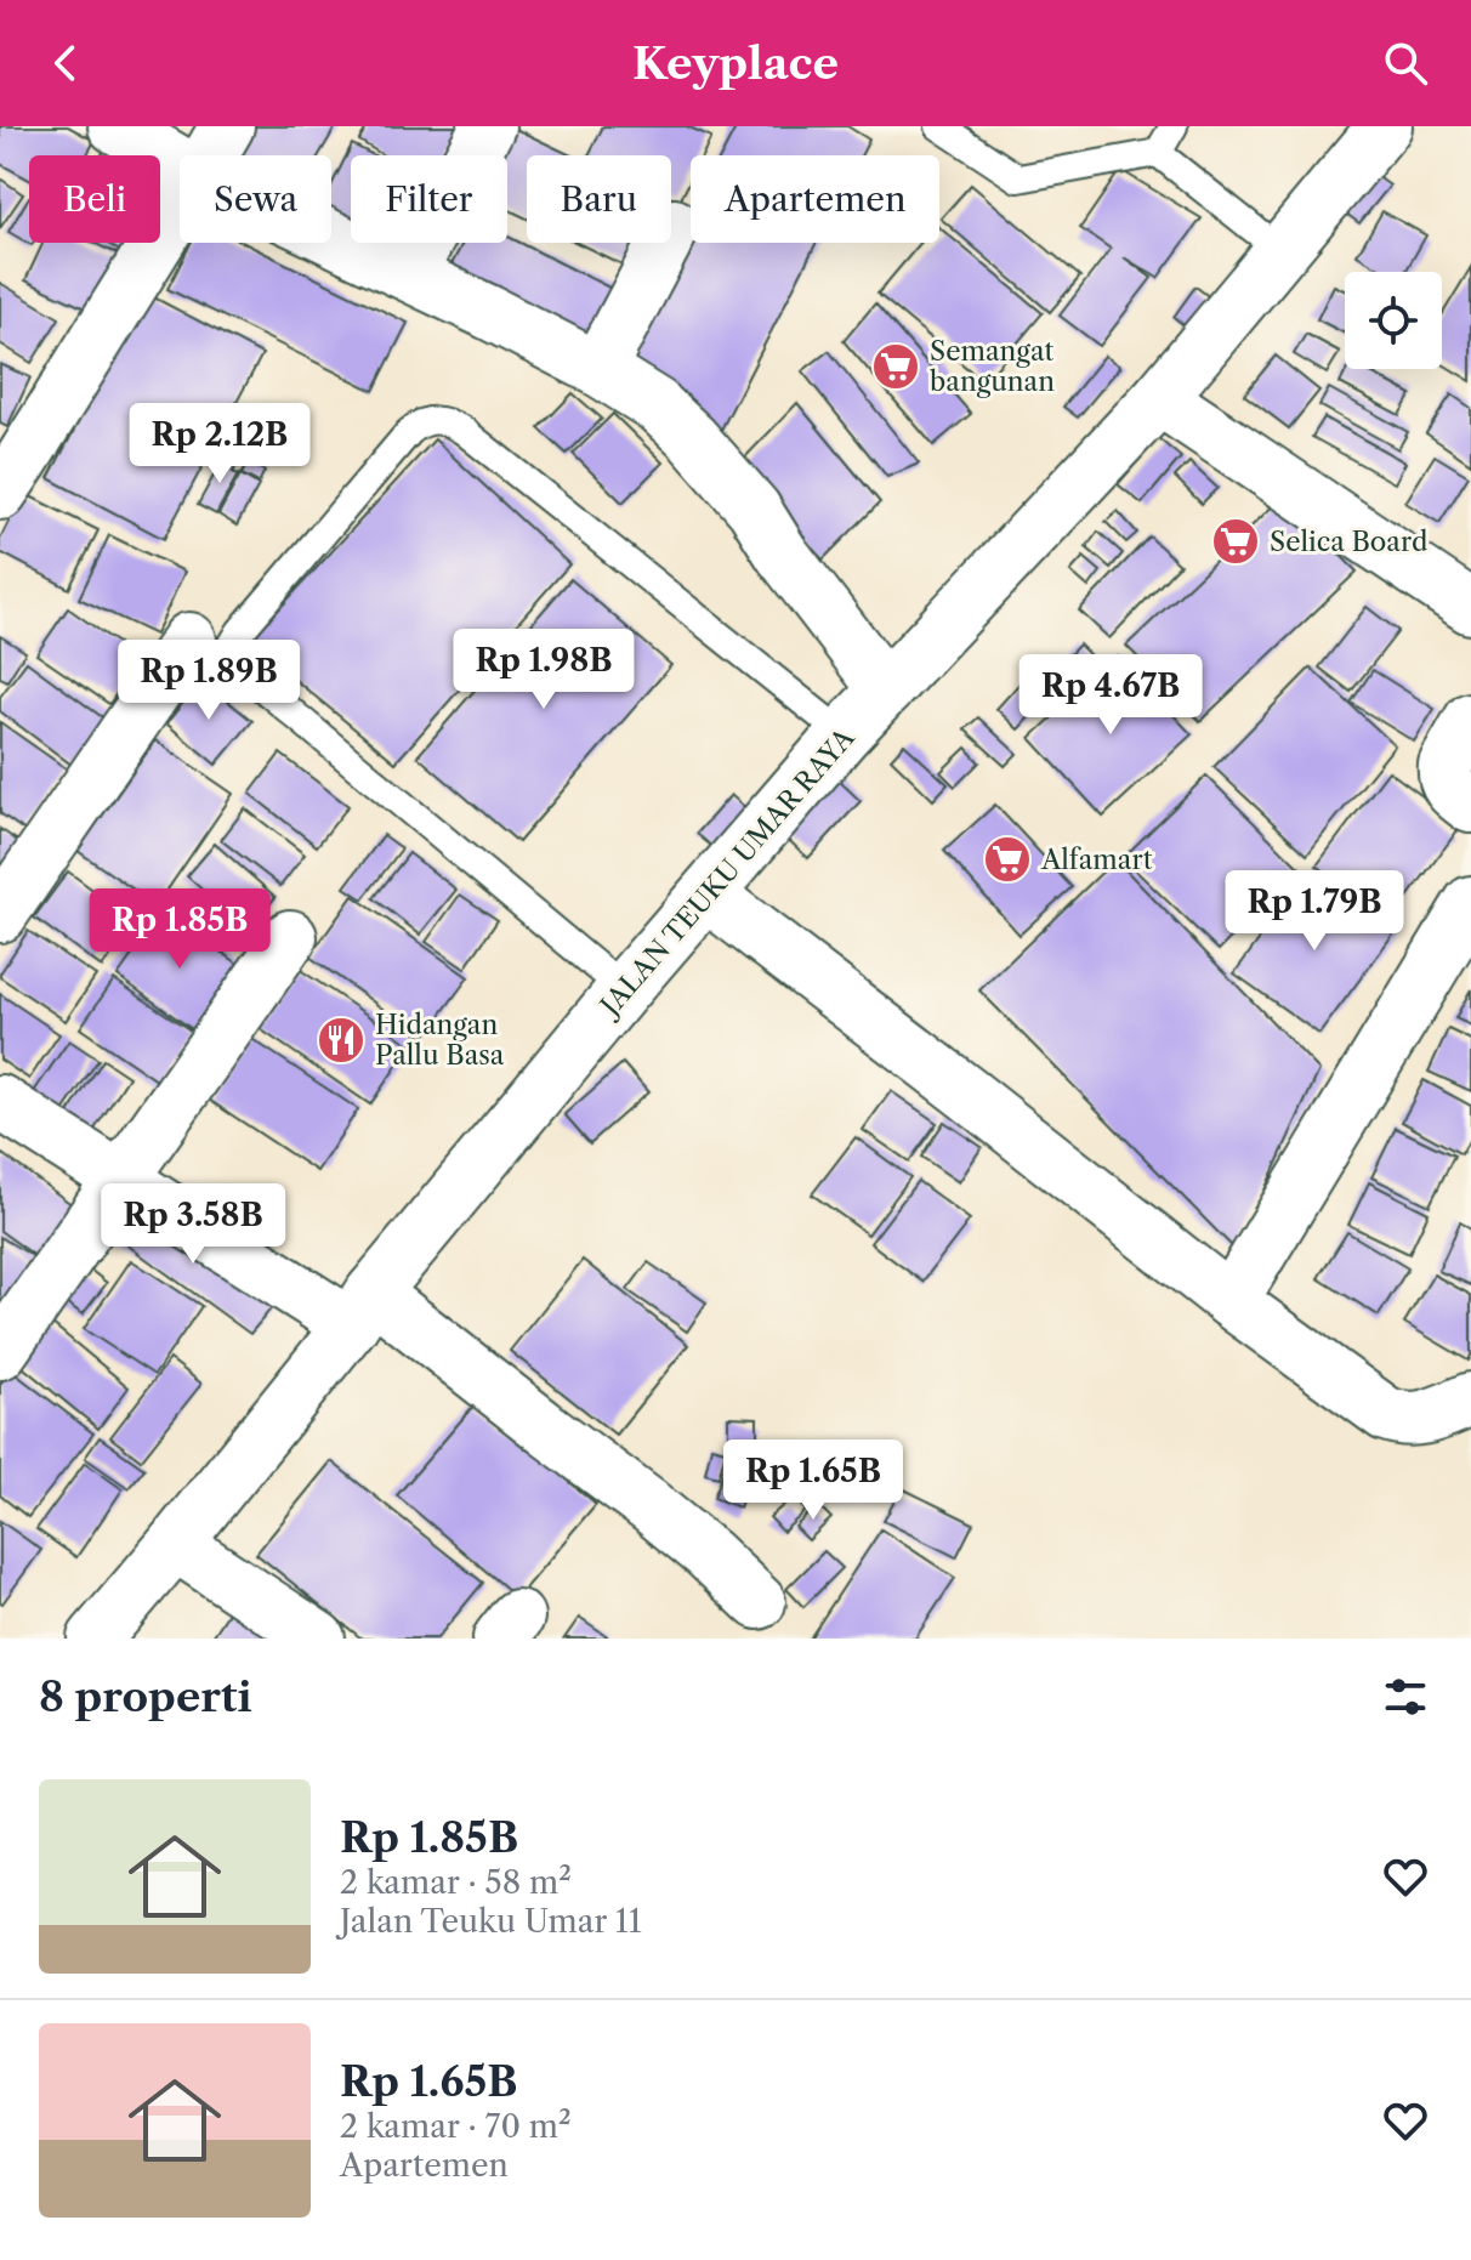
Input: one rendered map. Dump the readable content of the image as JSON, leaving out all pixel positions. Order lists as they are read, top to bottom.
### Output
{
  "streets": {
    "street": ["JALAN TEUKU UMAR RAYA"]
  },
  "places": {
    "supermarket": ["Semangat bangunan", "Selica Board", "Alfamart"],
    "restaurant": ["Hidangan Pallu Basa"]
  },
  "page": {
    "header": "Keyplace",
    "chip": [
      "Beli",
      "Sewa",
      "Filter",
      "Baru",
      "Apartemen"
    ],
    "price": [
      "Rp 2.12B",
      "Rp 1.98B",
      "Rp 1.89B",
      "Rp 4.67B",
      "Rp 1.79B",
      "Rp 1.85B",
      "Rp 3.58B",
      "Rp 1.65B"
    ],
    "heading": "8 properti",
    "list": [
      {
        "name": "Rp 1.85B",
        "note": "2 kamar · 58 m² · Jalan Teuku Umar 11"
      },
      {
        "name": "Rp 1.65B",
        "note": "2 kamar · 70 m² · Apartemen"
      }
    ]
  }
}
